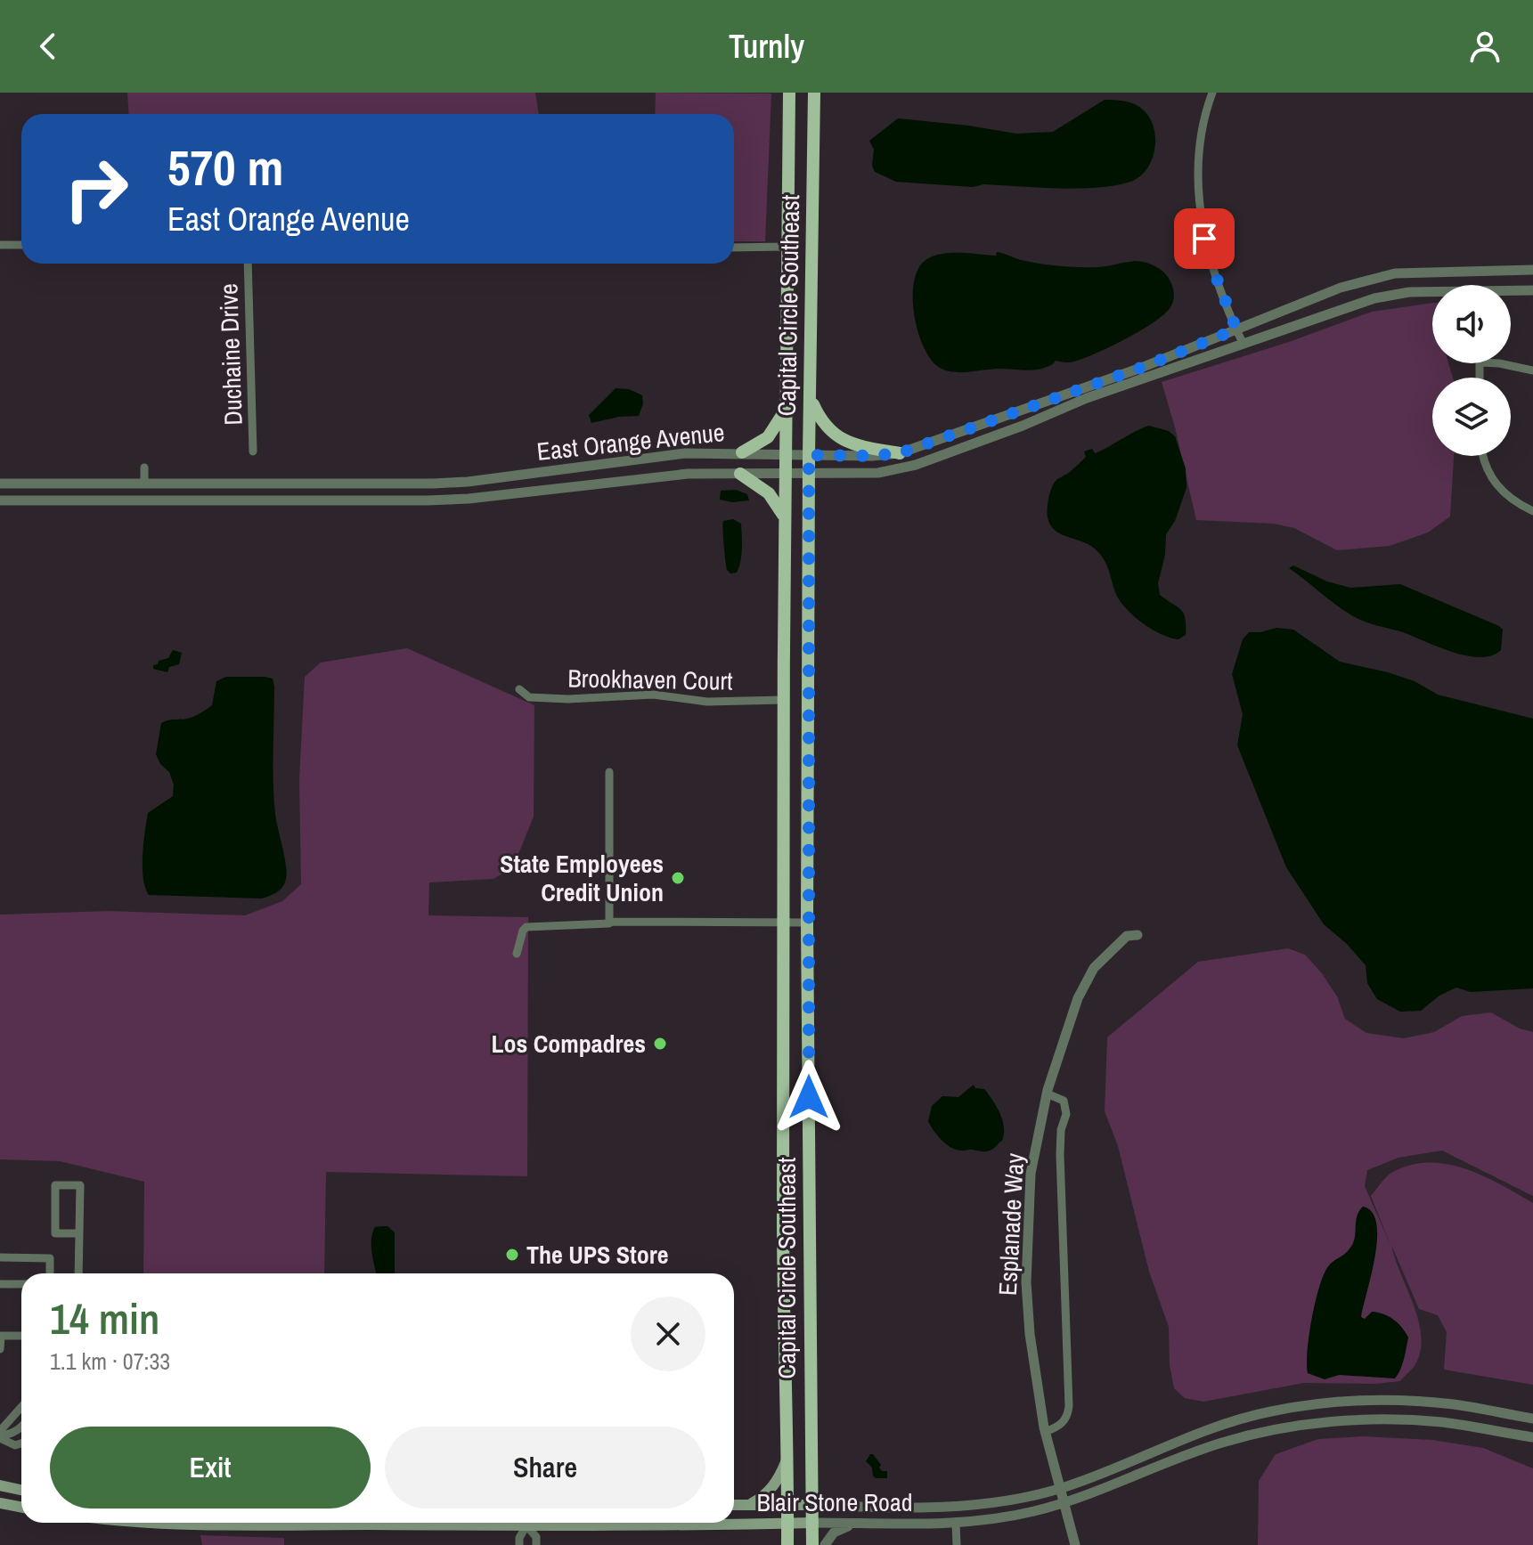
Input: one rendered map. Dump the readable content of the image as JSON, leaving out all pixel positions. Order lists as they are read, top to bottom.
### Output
{
  "streets": {
    "main road": ["Capital Circle Southeast", "Blair Stone Road"],
    "street": [
      "Duchaine Drive",
      "East Orange Avenue",
      "Brookhaven Court",
      "Esplanade Way"
    ]
  },
  "crossings": [
    ["Capital Circle Southeast", "East Orange Avenue"],
    ["Capital Circle Southeast", "Brookhaven Court"],
    ["Capital Circle Southeast", "Blair Stone Road"],
    ["Esplanade Way", "Blair Stone Road"]
  ],
  "places": ["State Employees Credit Union", "Los Compadres", "The UPS Store"],
  "page": {
    "header": "Turnly",
    "turn": ["570 m", "East Orange Avenue"],
    "heading": ["14 min", "1.1 km · 07:33"],
    "buttons": ["Exit", "Share"]
  }
}
